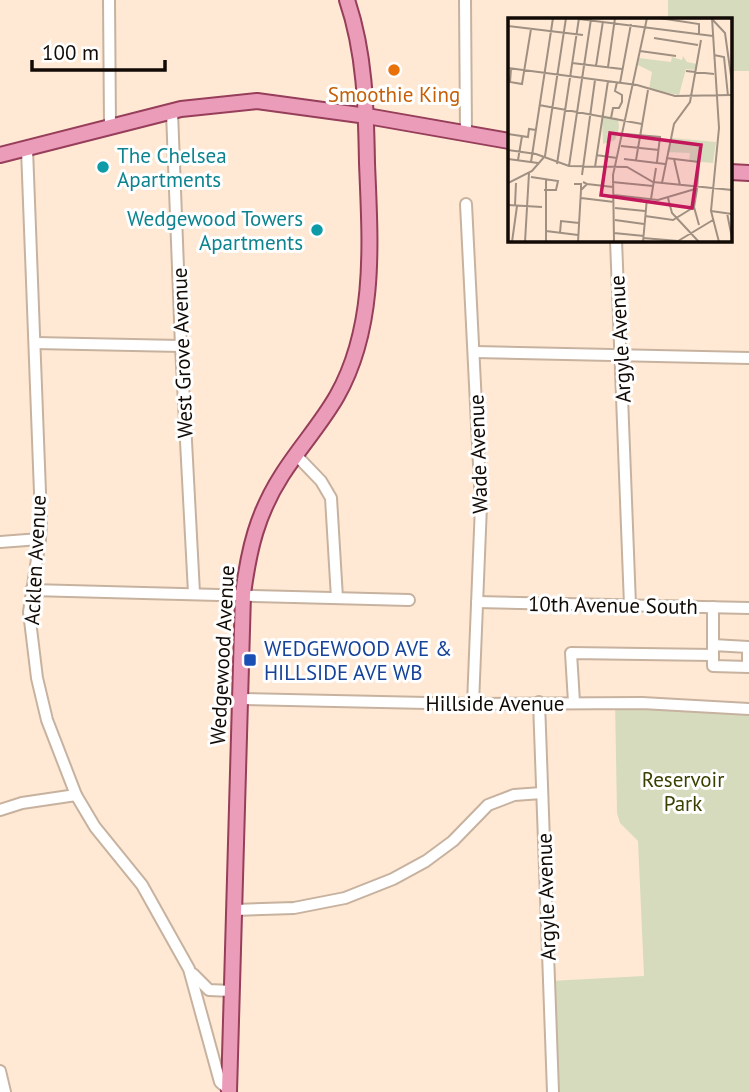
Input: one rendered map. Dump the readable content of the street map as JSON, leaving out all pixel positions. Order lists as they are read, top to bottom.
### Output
{
  "streets": {
    "main road": ["Wedgewood Avenue"],
    "street": [
      "Argyle Avenue",
      "West Grove Avenue",
      "Wade Avenue",
      "Acklen Avenue",
      "10th Avenue South",
      "Hillside Avenue"
    ]
  },
  "crossings": [
    ["Argyle Avenue", "10th Avenue South"],
    ["Argyle Avenue", "Hillside Avenue"],
    ["Wade Avenue", "10th Avenue South"],
    ["Wade Avenue", "Hillside Avenue"],
    ["Acklen Avenue", "Wedgewood Avenue"],
    ["Wedgewood Avenue", "Hillside Avenue"]
  ],
  "parks": ["Reservoir Park"],
  "places": {
    "other": ["Smoothie King", "The Chelsea Apartments", "Wedgewood Towers Apartments"],
    "transit": ["WEDGEWOOD AVE & HILLSIDE AVE WB"]
  },
  "scale_bar": "100 m"
}
